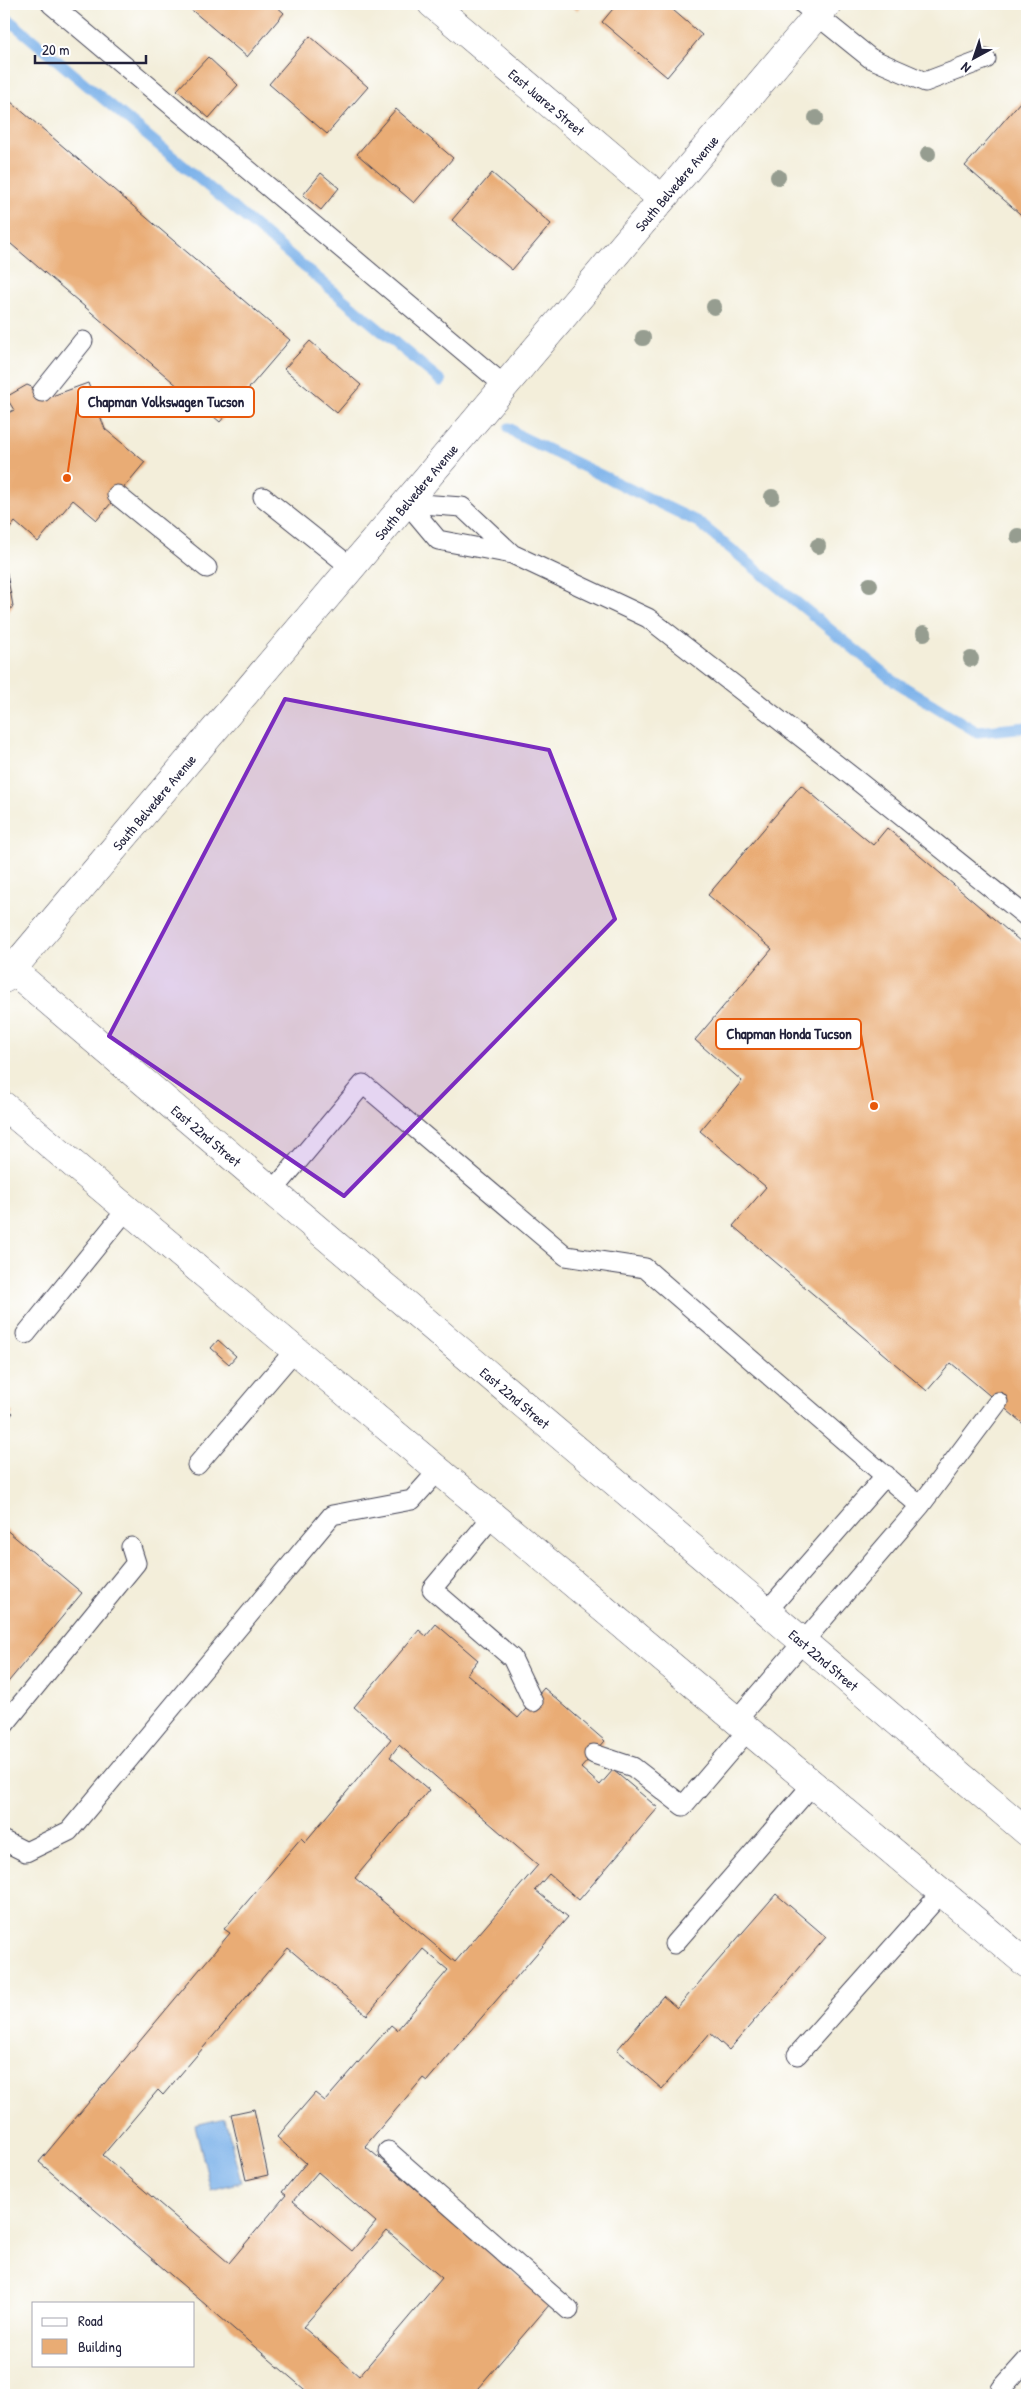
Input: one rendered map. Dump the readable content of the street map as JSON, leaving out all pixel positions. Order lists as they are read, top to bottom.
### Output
{
  "streets": {
    "main road": ["East Juarez Street", "South Belvedere Avenue", "East 22nd Street"]
  },
  "crossings": [
    ["East Juarez Street", "South Belvedere Avenue"],
    ["South Belvedere Avenue", "East 22nd Street"]
  ],
  "places": ["Chapman Volkswagen Tucson", "Chapman Honda Tucson"],
  "legend": ["Road", "Building"],
  "scale_bar": "20 m",
  "north": "bottom left"
}
